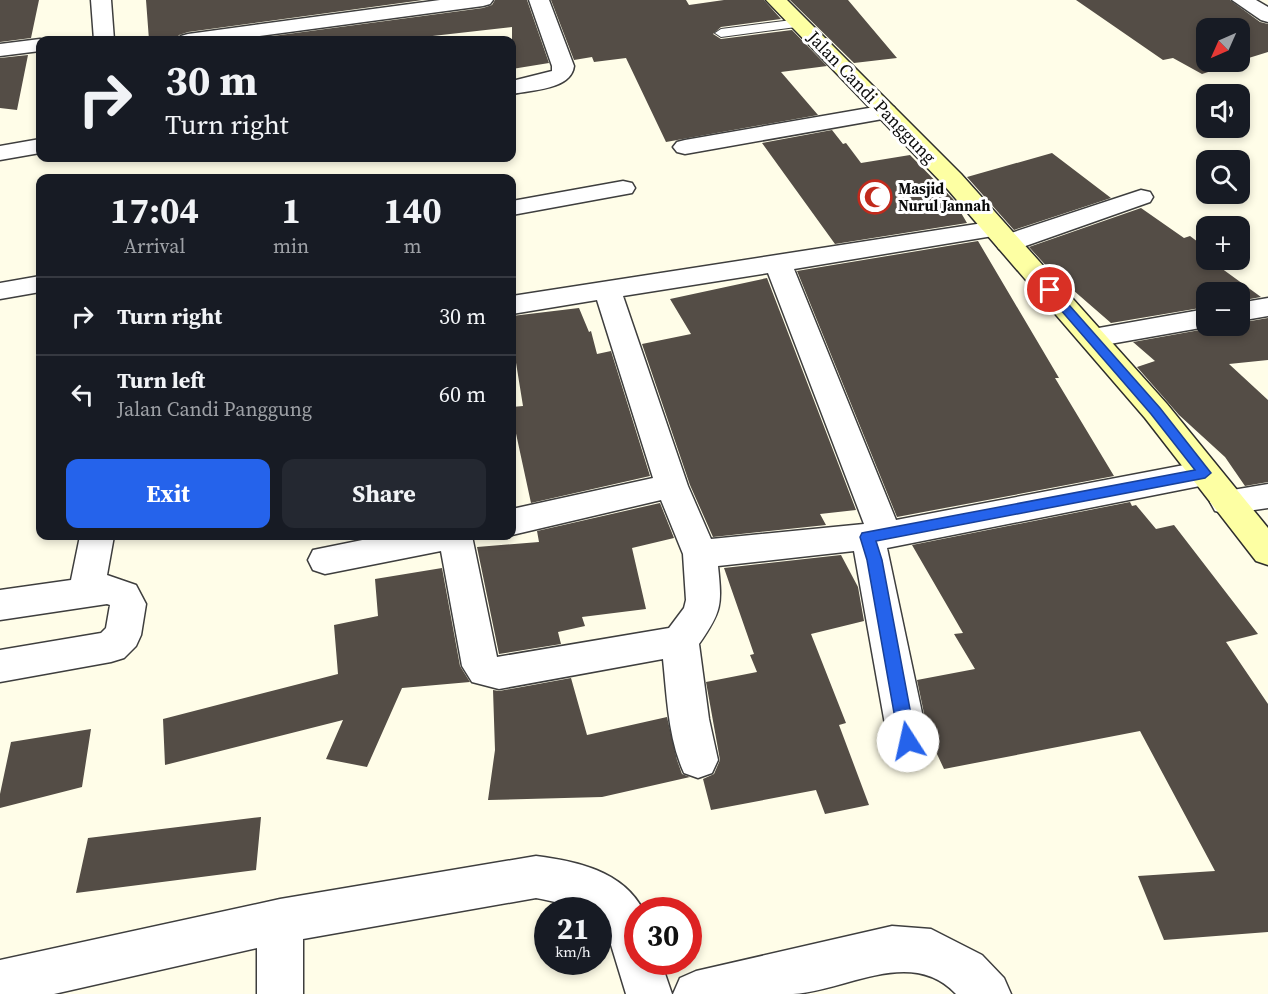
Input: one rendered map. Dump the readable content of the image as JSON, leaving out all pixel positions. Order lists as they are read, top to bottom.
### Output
{
  "streets": {
    "main road": ["Jalan Candi Panggung"]
  },
  "places": {
    "mosque": ["Masjid Nurul Jannah"]
  },
  "north": "bottom left",
  "page": {
    "map_buttons": ["+", "−"],
    "turn": ["30 m", "Turn right"],
    "eta": [
      "17:04",
      "Arrival",
      "1",
      "min",
      "140",
      "m"
    ],
    "list": [
      {
        "name": "Turn right",
        "value": "30 m"
      },
      {
        "name": "Turn left",
        "note": "Jalan Candi Panggung",
        "value": "60 m"
      }
    ],
    "buttons": ["Exit", "Share"],
    "speed": "21 km/h",
    "limit": "30"
  }
}
